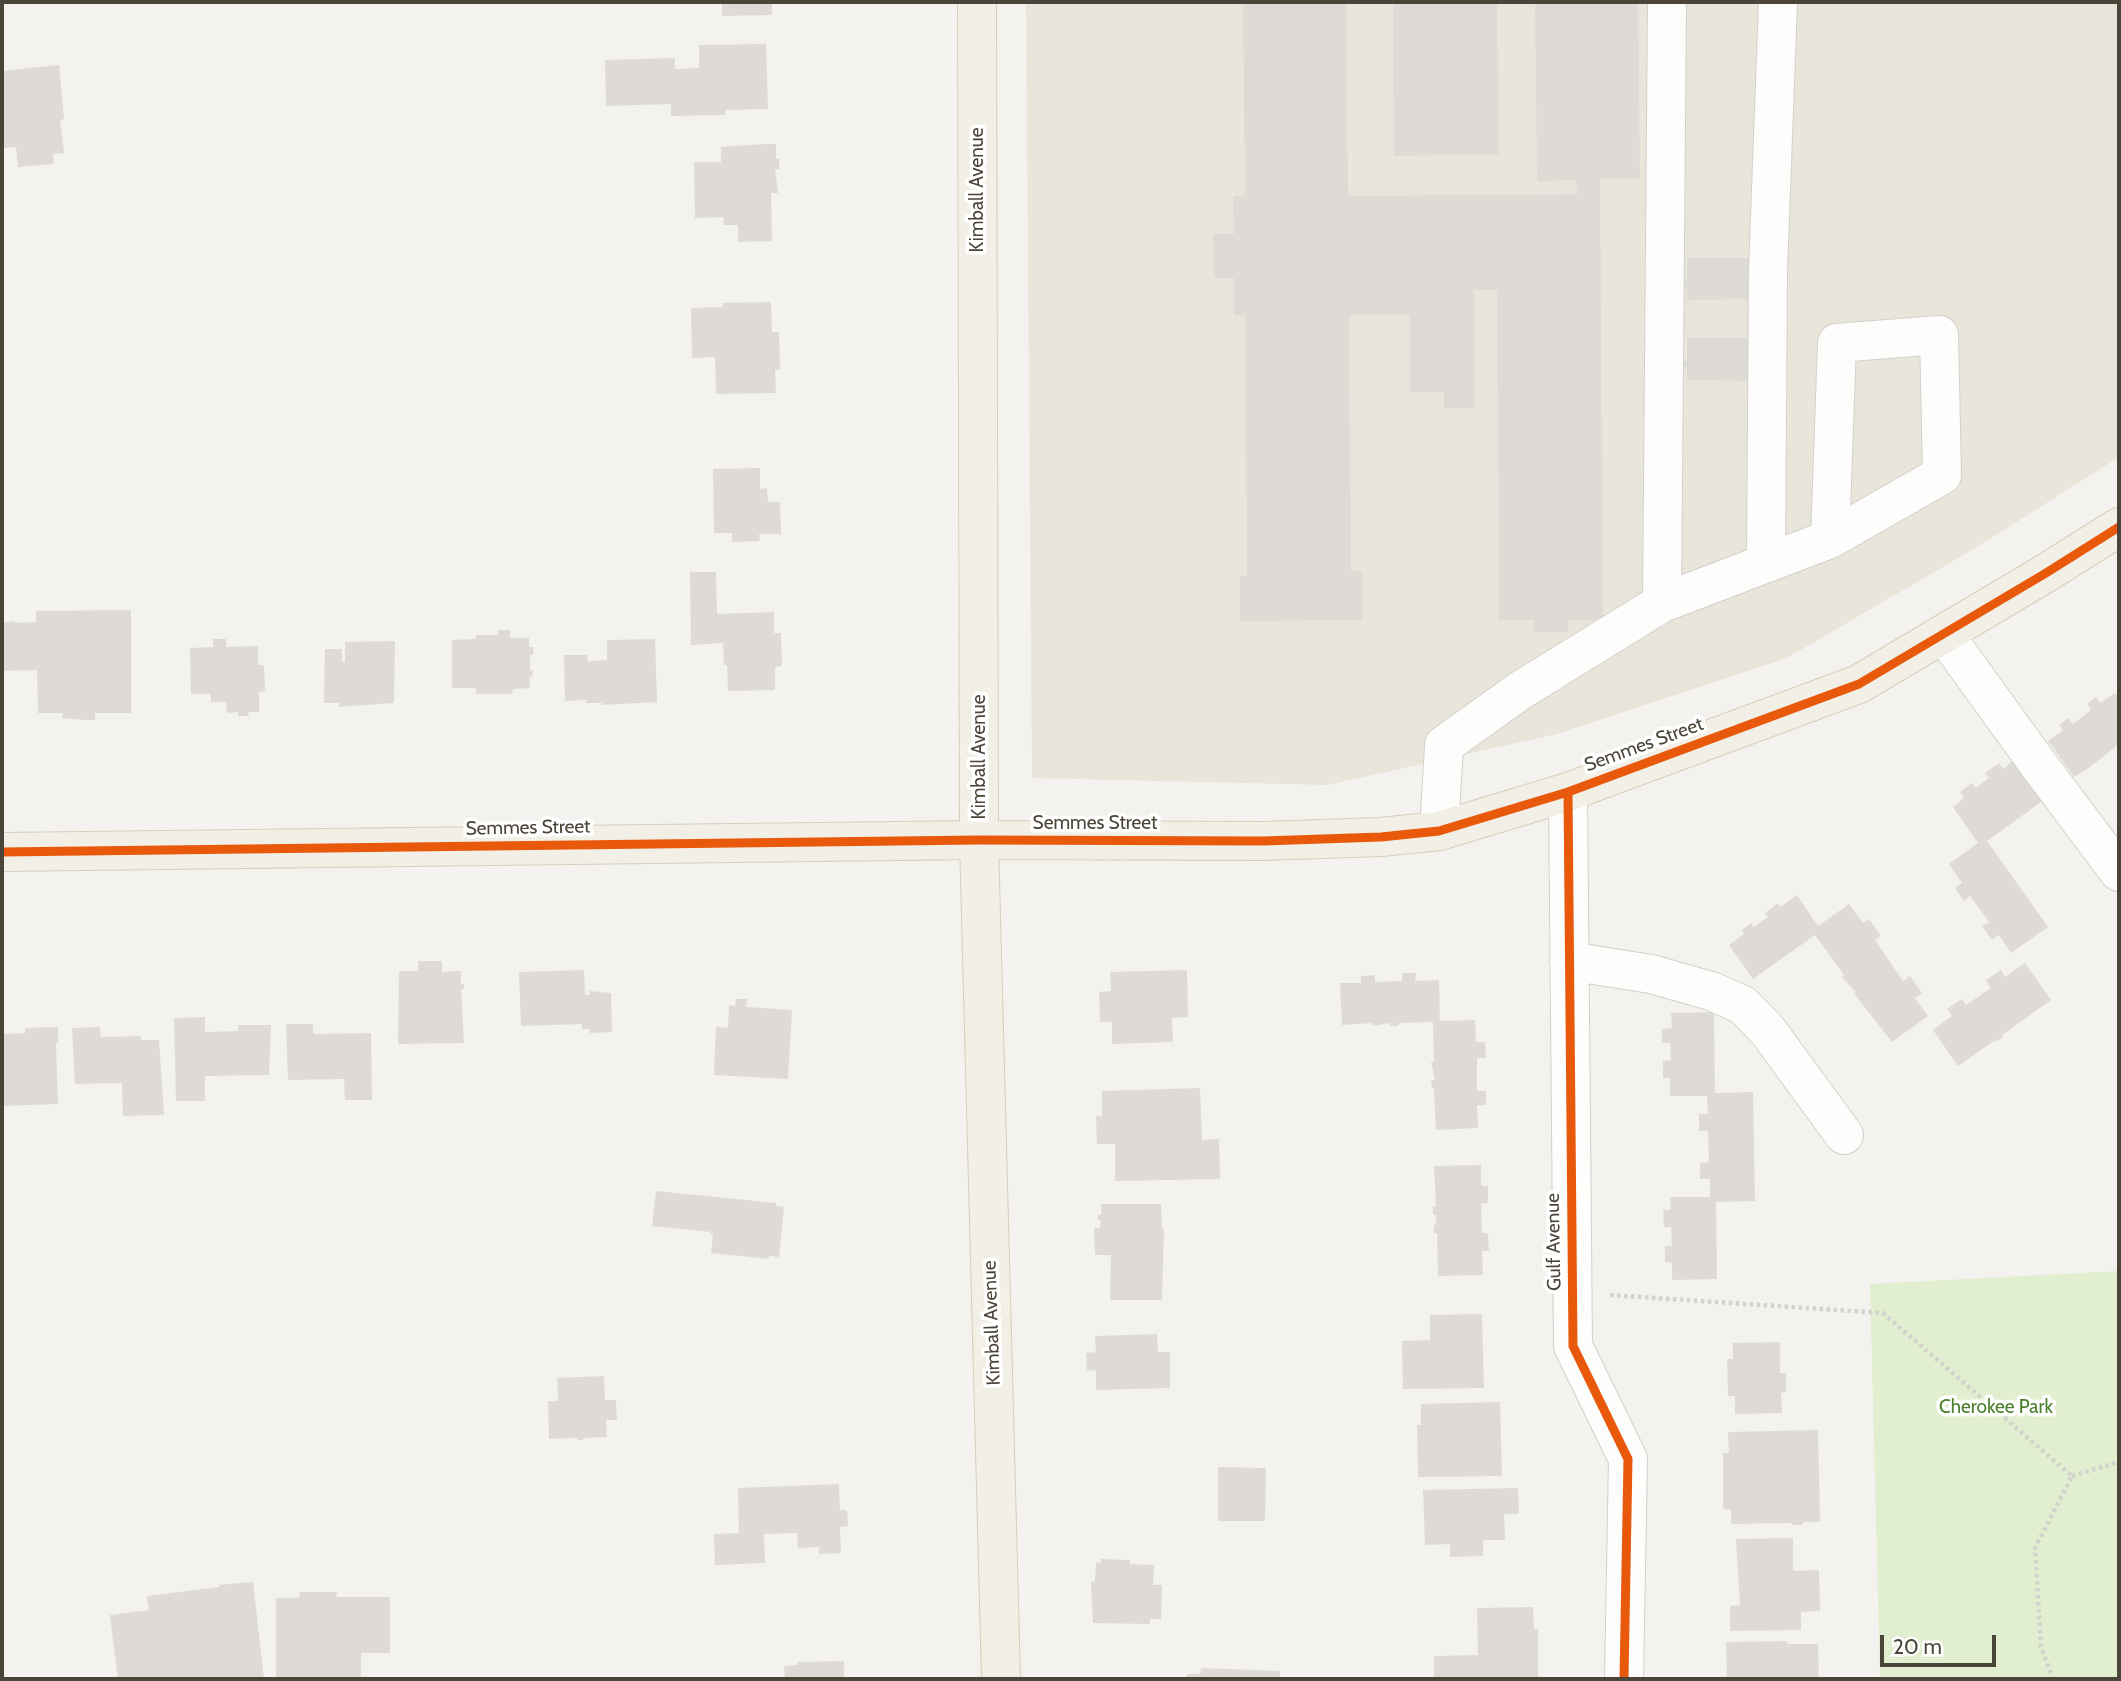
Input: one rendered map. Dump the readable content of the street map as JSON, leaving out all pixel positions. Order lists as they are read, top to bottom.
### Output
{
  "streets": {
    "main road": ["Kimball Avenue", "Semmes Street"],
    "street": ["Gulf Avenue"]
  },
  "crossings": [
    ["Kimball Avenue", "Semmes Street"],
    ["Semmes Street", "Gulf Avenue"]
  ],
  "parks": ["Cherokee Park"],
  "scale_bar": "20 m"
}
